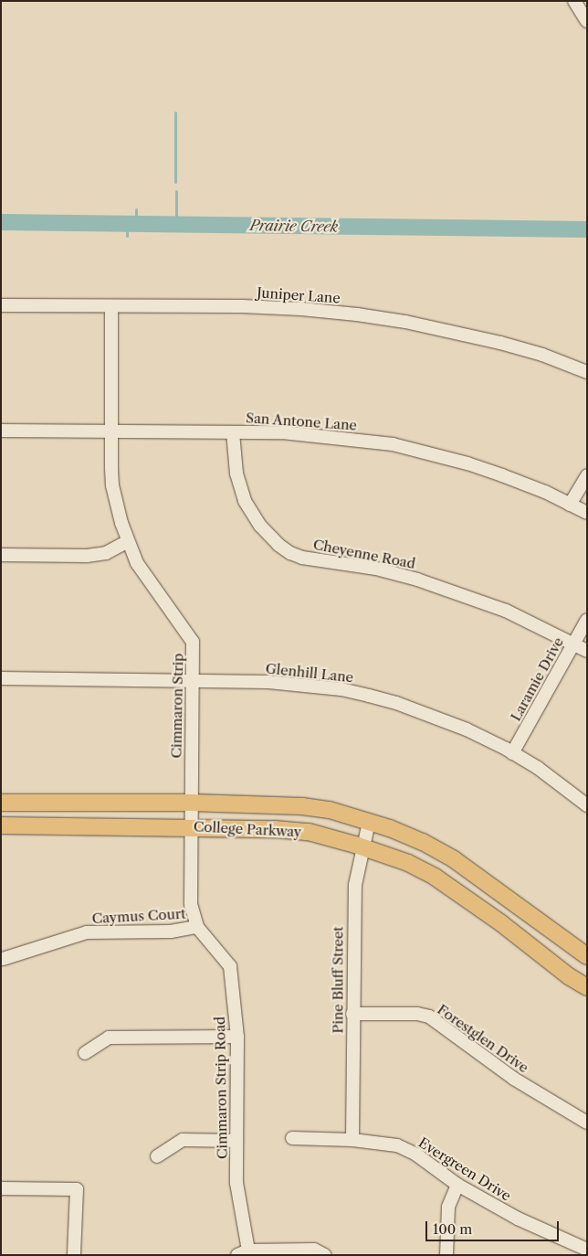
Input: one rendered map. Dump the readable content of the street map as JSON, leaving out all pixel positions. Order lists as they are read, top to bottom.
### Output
{
  "streets": {
    "main road": ["College Parkway"],
    "street": [
      "Juniper Lane",
      "San Antone Lane",
      "Cheyenne Road",
      "Glenhill Lane",
      "Laramie Drive",
      "Cimmaron Strip",
      "Caymus Court",
      "Pine Bluff Street",
      "Forestglen Drive",
      "Cimmaron Strip Road",
      "Evergreen Drive"
    ]
  },
  "crossings": [
    ["Juniper Lane", "Cimmaron Strip"],
    ["San Antone Lane", "Cheyenne Road"],
    ["San Antone Lane", "Cimmaron Strip"],
    ["Cheyenne Road", "Laramie Drive"],
    ["Glenhill Lane", "Laramie Drive"],
    ["Glenhill Lane", "Cimmaron Strip"],
    ["Cimmaron Strip", "College Parkway"],
    ["Cimmaron Strip", "Cimmaron Strip Road"],
    ["College Parkway", "Pine Bluff Street"],
    ["College Parkway", "Cimmaron Strip Road"],
    ["Caymus Court", "Cimmaron Strip Road"],
    ["Pine Bluff Street", "Forestglen Drive"],
    ["Pine Bluff Street", "Evergreen Drive"]
  ],
  "water": ["Prairie Creek"],
  "scale_bar": "100 m"
}
